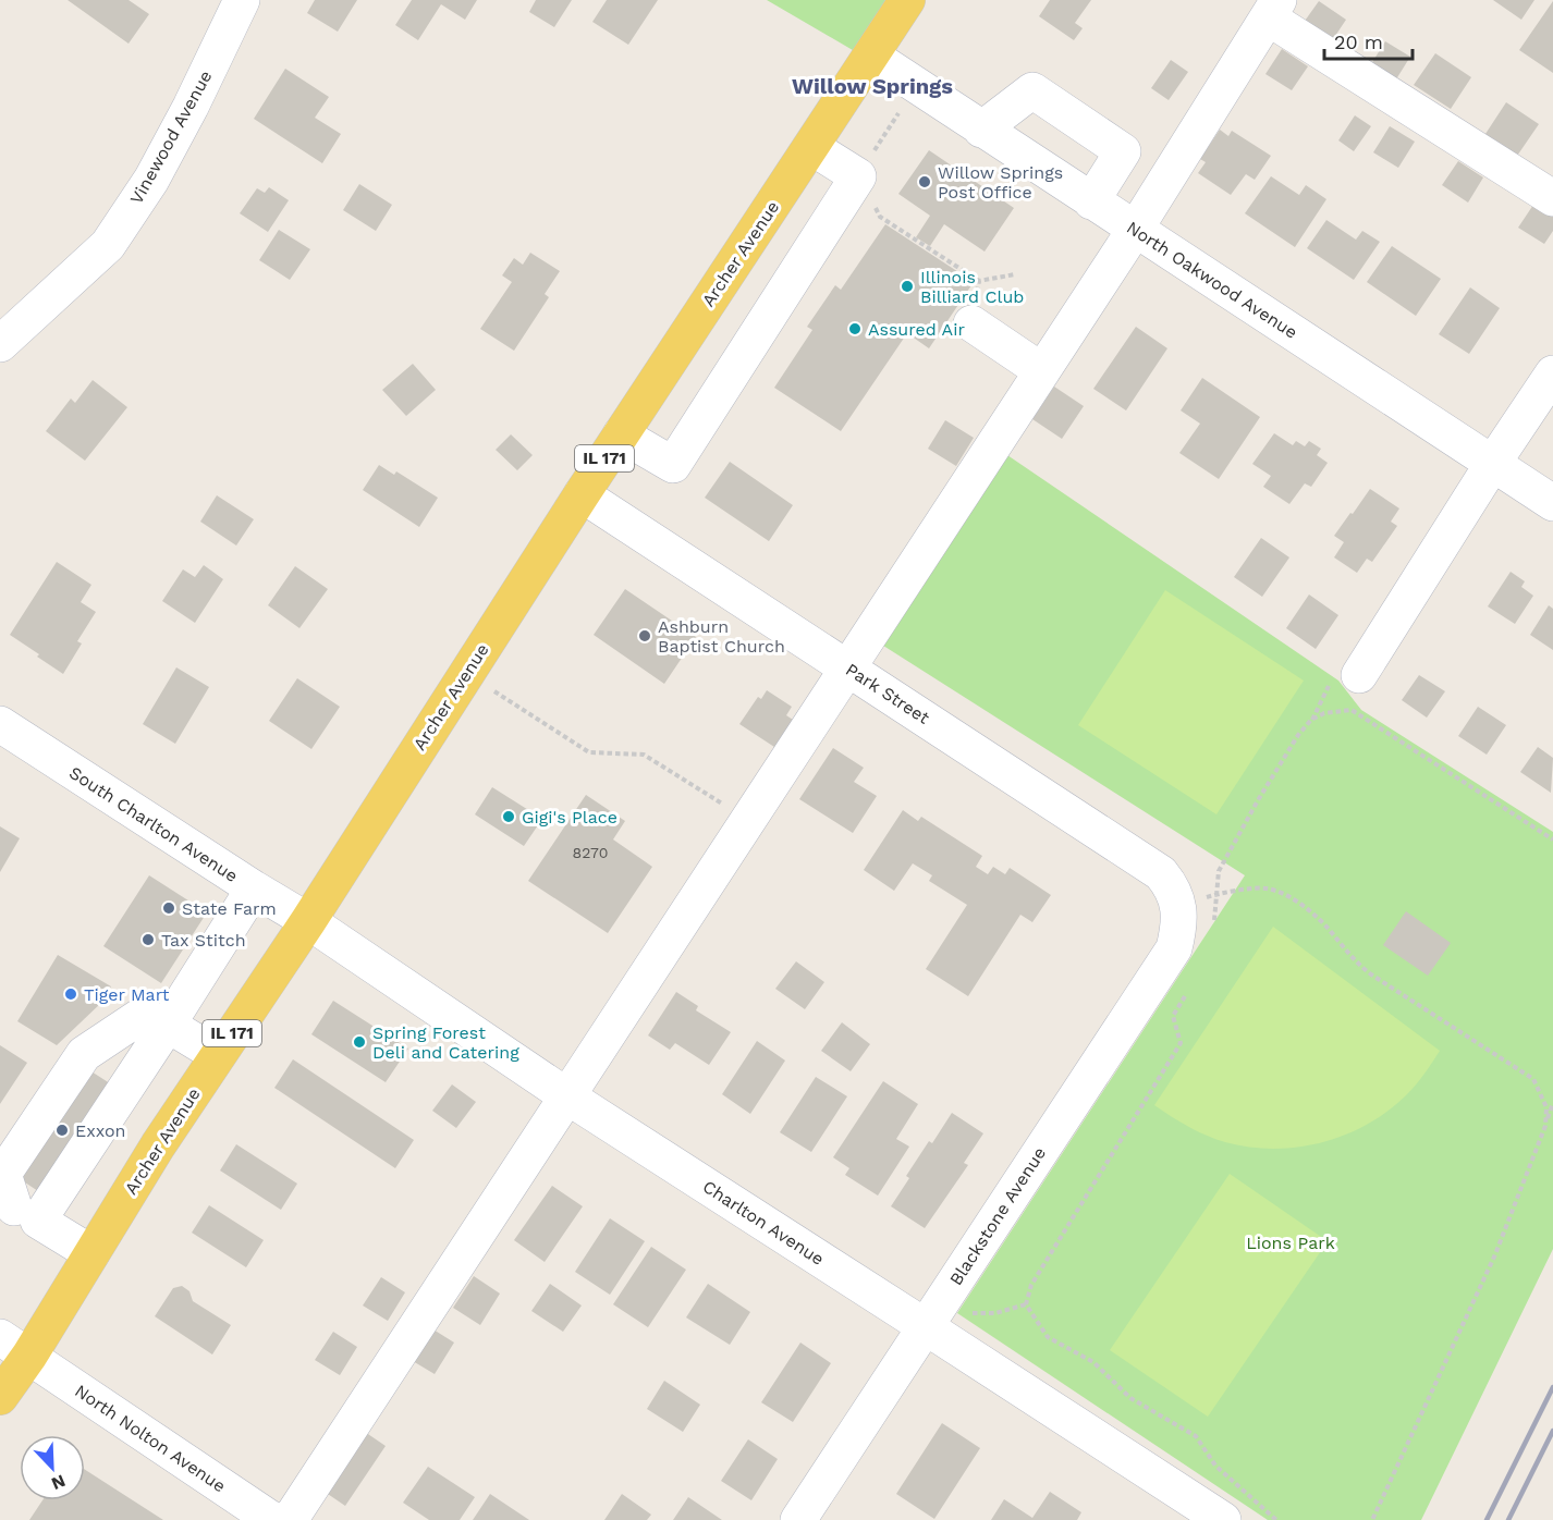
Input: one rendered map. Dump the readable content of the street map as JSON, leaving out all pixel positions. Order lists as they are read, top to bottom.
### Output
{
  "streets": {
    "main road": ["Archer Avenue", "IL 171"],
    "street": [
      "Vinewood Avenue",
      "North Oakwood Avenue",
      "Park Street",
      "South Charlton Avenue",
      "Blackstone Avenue",
      "Charlton Avenue",
      "North Nolton Avenue"
    ]
  },
  "crossings": [
    ["Archer Avenue", "North Oakwood Avenue"],
    ["Archer Avenue", "Park Street"],
    ["Archer Avenue", "South Charlton Avenue"],
    ["Archer Avenue", "Charlton Avenue"],
    ["Archer Avenue", "North Nolton Avenue"],
    ["Park Street", "Blackstone Avenue"],
    ["South Charlton Avenue", "Charlton Avenue"],
    ["Blackstone Avenue", "Charlton Avenue"]
  ],
  "districts": ["Willow Springs"],
  "parks": ["Lions Park"],
  "places": [
    "Willow Springs Post Office",
    "Illinois Billiard Club",
    "Assured Air",
    "Ashburn Baptist Church",
    "Gigi's Place",
    "State Farm",
    "Tax Stitch",
    "Tiger Mart",
    "Spring Forest Deli and Catering",
    "Exxon"
  ],
  "house_numbers": ["8270"],
  "scale_bar": "20 m",
  "north": "bottom right"
}
